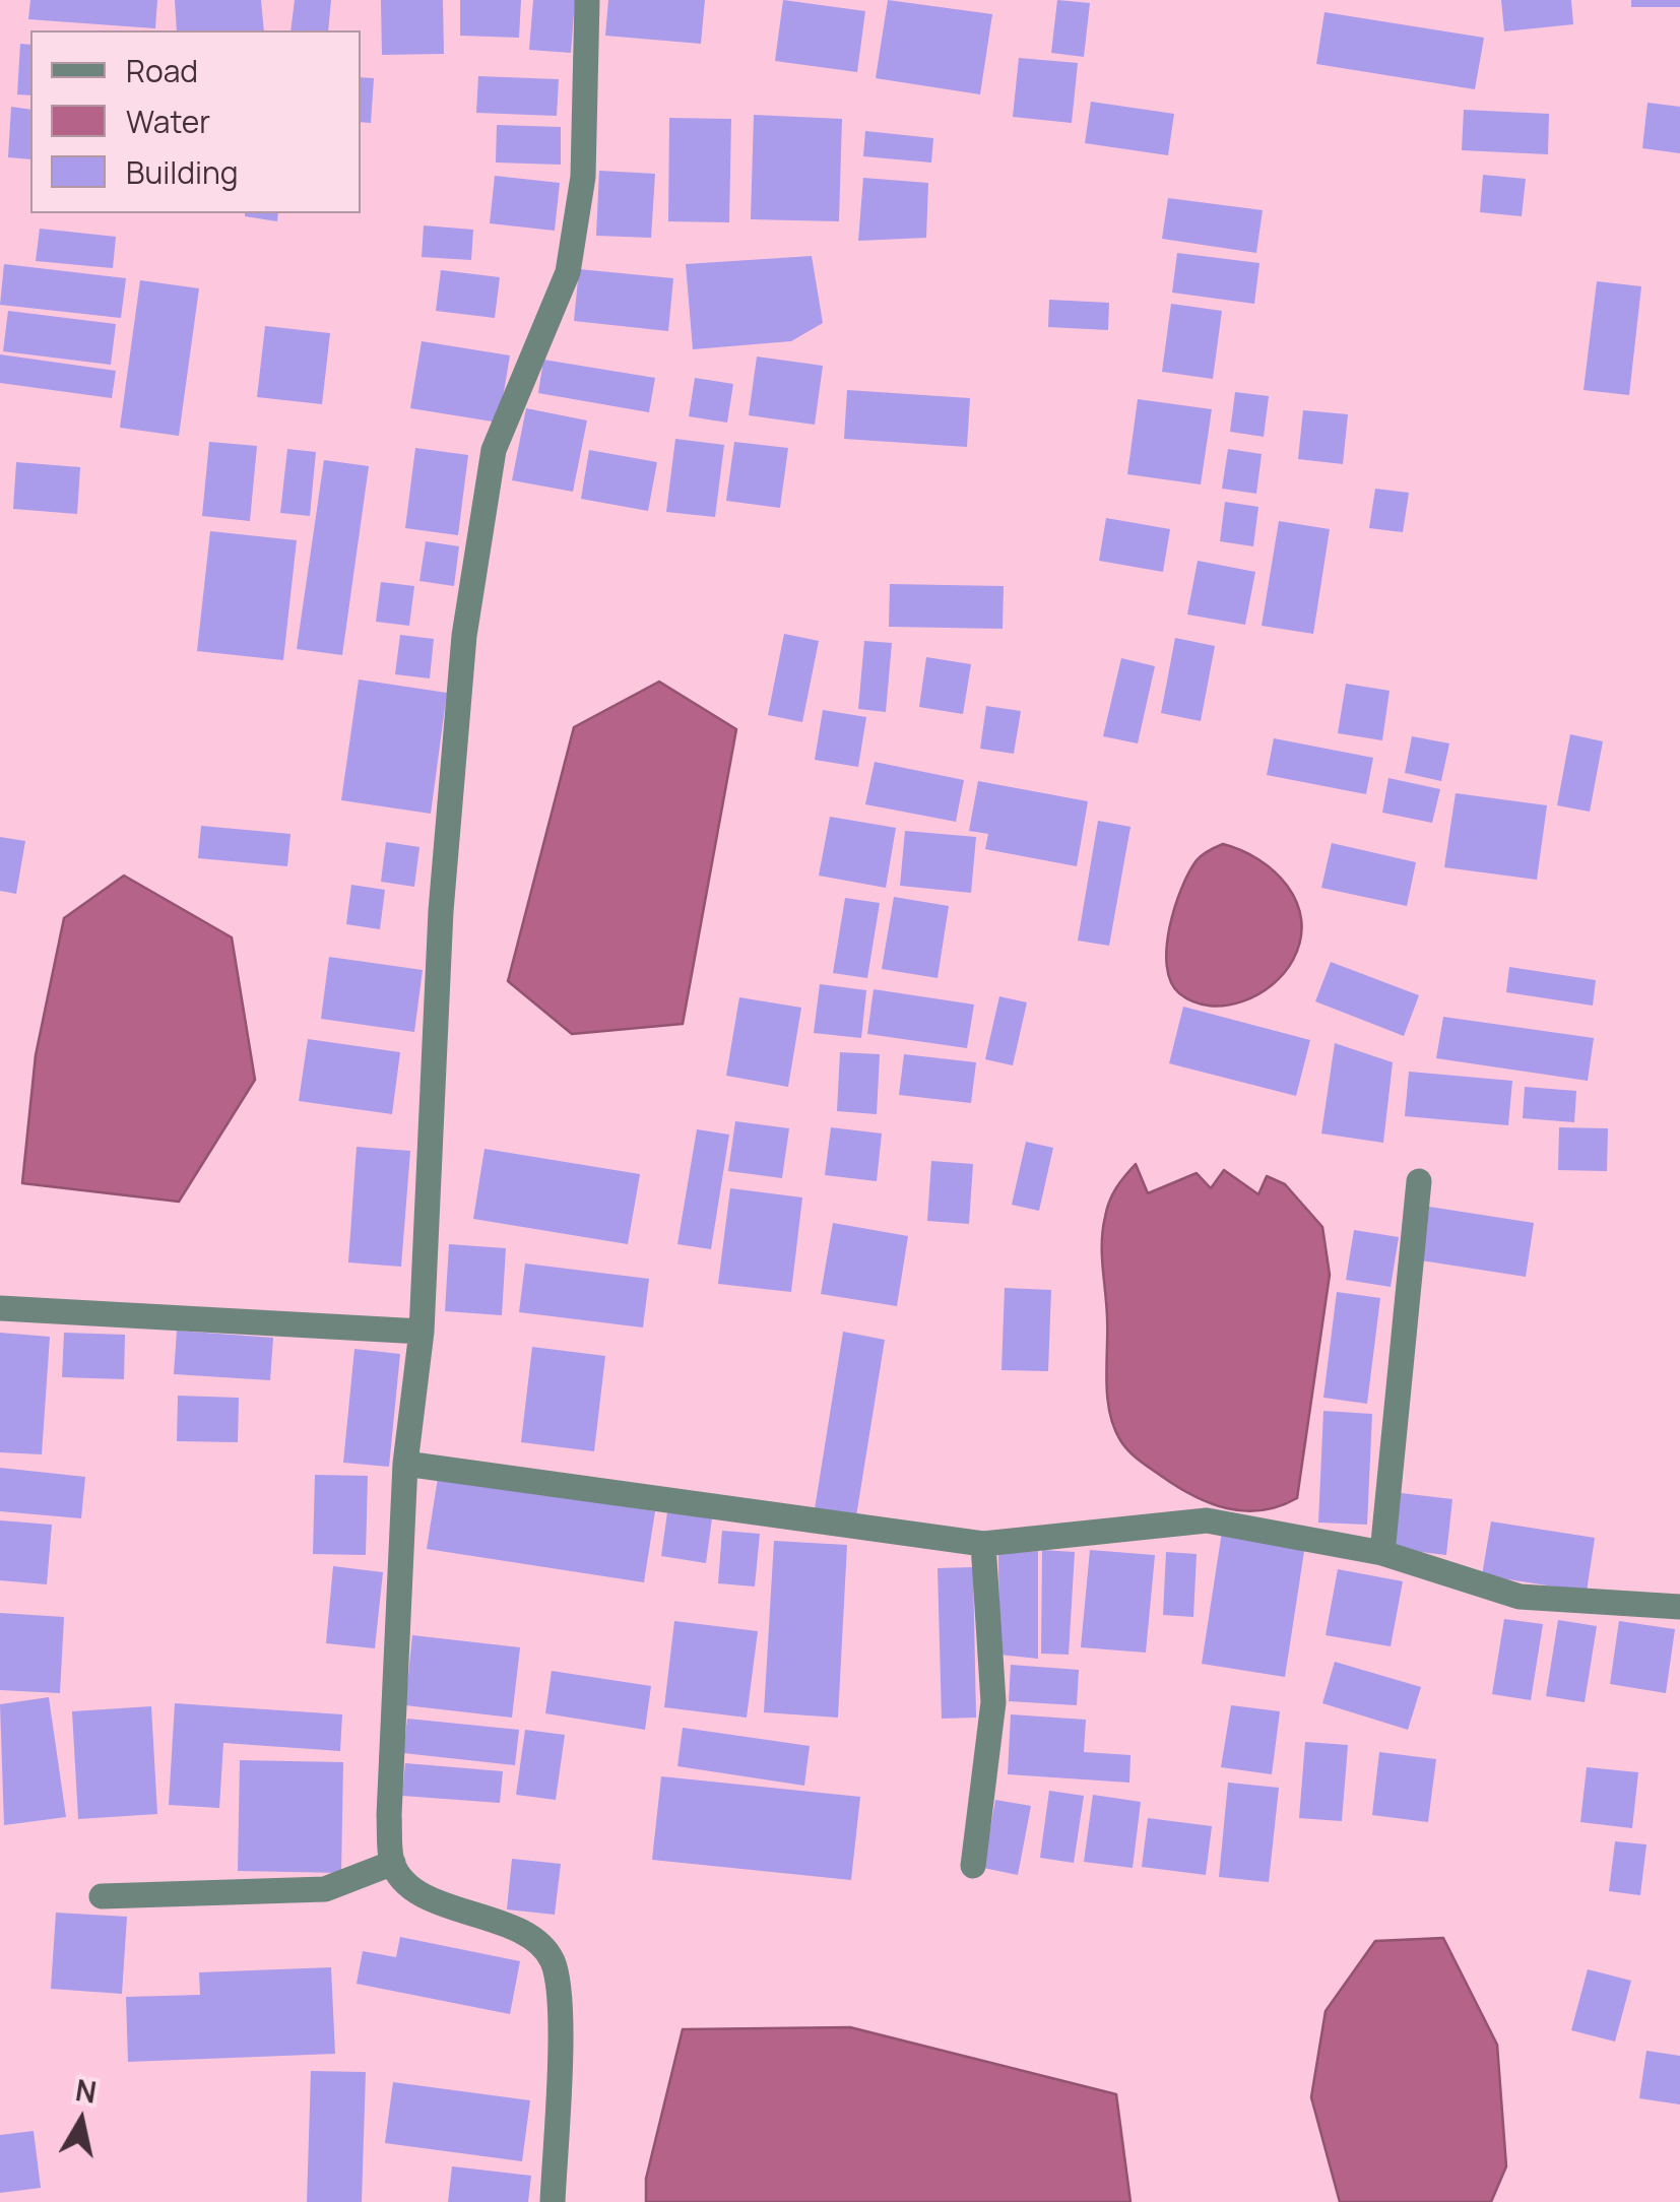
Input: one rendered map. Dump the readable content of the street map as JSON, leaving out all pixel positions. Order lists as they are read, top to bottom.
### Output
{
  "legend": ["Road", "Water", "Building"],
  "north": "top"
}
